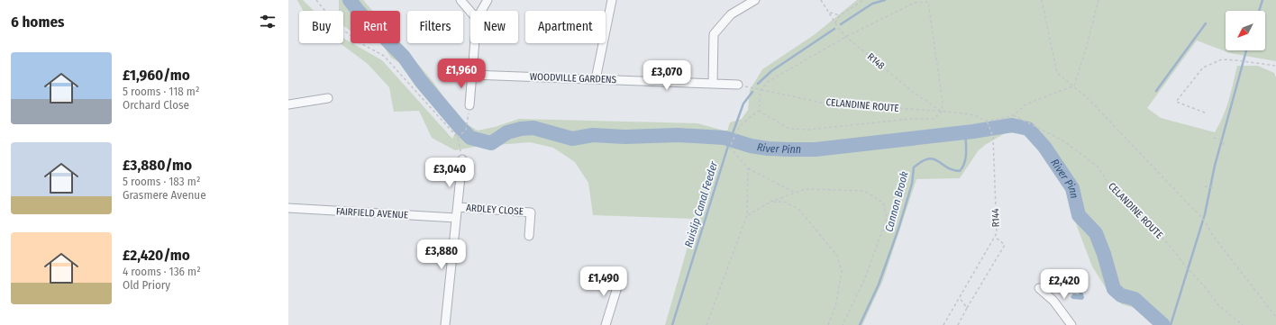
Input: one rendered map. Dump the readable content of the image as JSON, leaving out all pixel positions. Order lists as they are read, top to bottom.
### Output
{
  "streets": {
    "street": ["WOODVILLE GARDENS", "ARDLEY CLOSE", "FAIRFIELD AVENUE"],
    "path": ["R148", "CELANDINE ROUTE", "R144"]
  },
  "crossings": [
    ["R148", "CELANDINE ROUTE"],
    ["WOODVILLE GARDENS", "CELANDINE ROUTE"],
    ["CELANDINE ROUTE", "R144"]
  ],
  "water": ["River Pinn", "Cannon Brook", "Ruislip Canal Feeder"],
  "north": "bottom left",
  "page": {
    "heading": "6 homes",
    "chip": [
      "Buy",
      "Rent",
      "Filters",
      "New",
      "Apartment"
    ],
    "list": [
      {
        "name": "£1,960/mo",
        "note": "5 rooms · 118 m² · Orchard Close"
      },
      {
        "name": "£3,880/mo",
        "note": "5 rooms · 183 m² · Grasmere Avenue"
      },
      {
        "name": "£2,420/mo",
        "note": "4 rooms · 136 m² · Old Priory"
      }
    ],
    "price": [
      "£1,960",
      "£3,070",
      "£3,040",
      "£3,880",
      "£1,490",
      "£2,420"
    ]
  }
}
